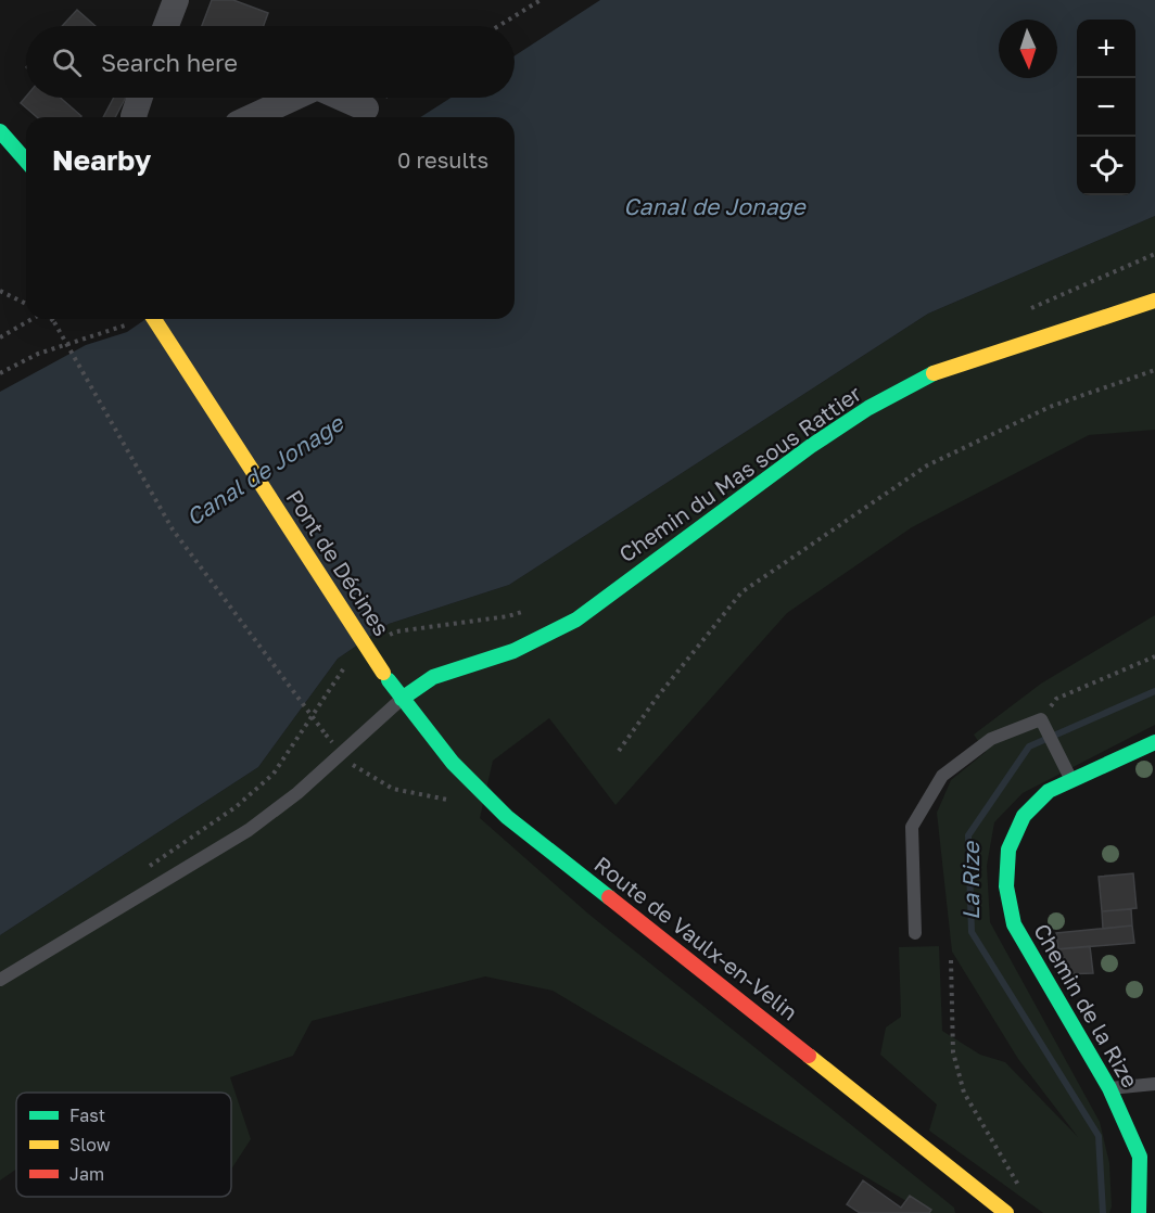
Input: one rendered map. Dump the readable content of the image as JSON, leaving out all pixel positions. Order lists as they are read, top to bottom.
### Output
{
  "streets": {
    "street": [
      "Chemin du Mas sous Rattier",
      "Pont de Décines",
      "Route de Vaulx-en-Velin",
      "Chemin de la Rize"
    ]
  },
  "crossings": [
    ["Chemin du Mas sous Rattier", "Route de Vaulx-en-Velin"],
    ["Pont de Décines", "Route de Vaulx-en-Velin"]
  ],
  "water": ["Canal de Jonage", "La Rize"],
  "legend": ["Fast", "Slow", "Jam"],
  "north": "bottom",
  "page": {
    "map_buttons": ["+", "−"],
    "search": "Search here",
    "heading": ["Nearby", "0 results"]
  }
}
